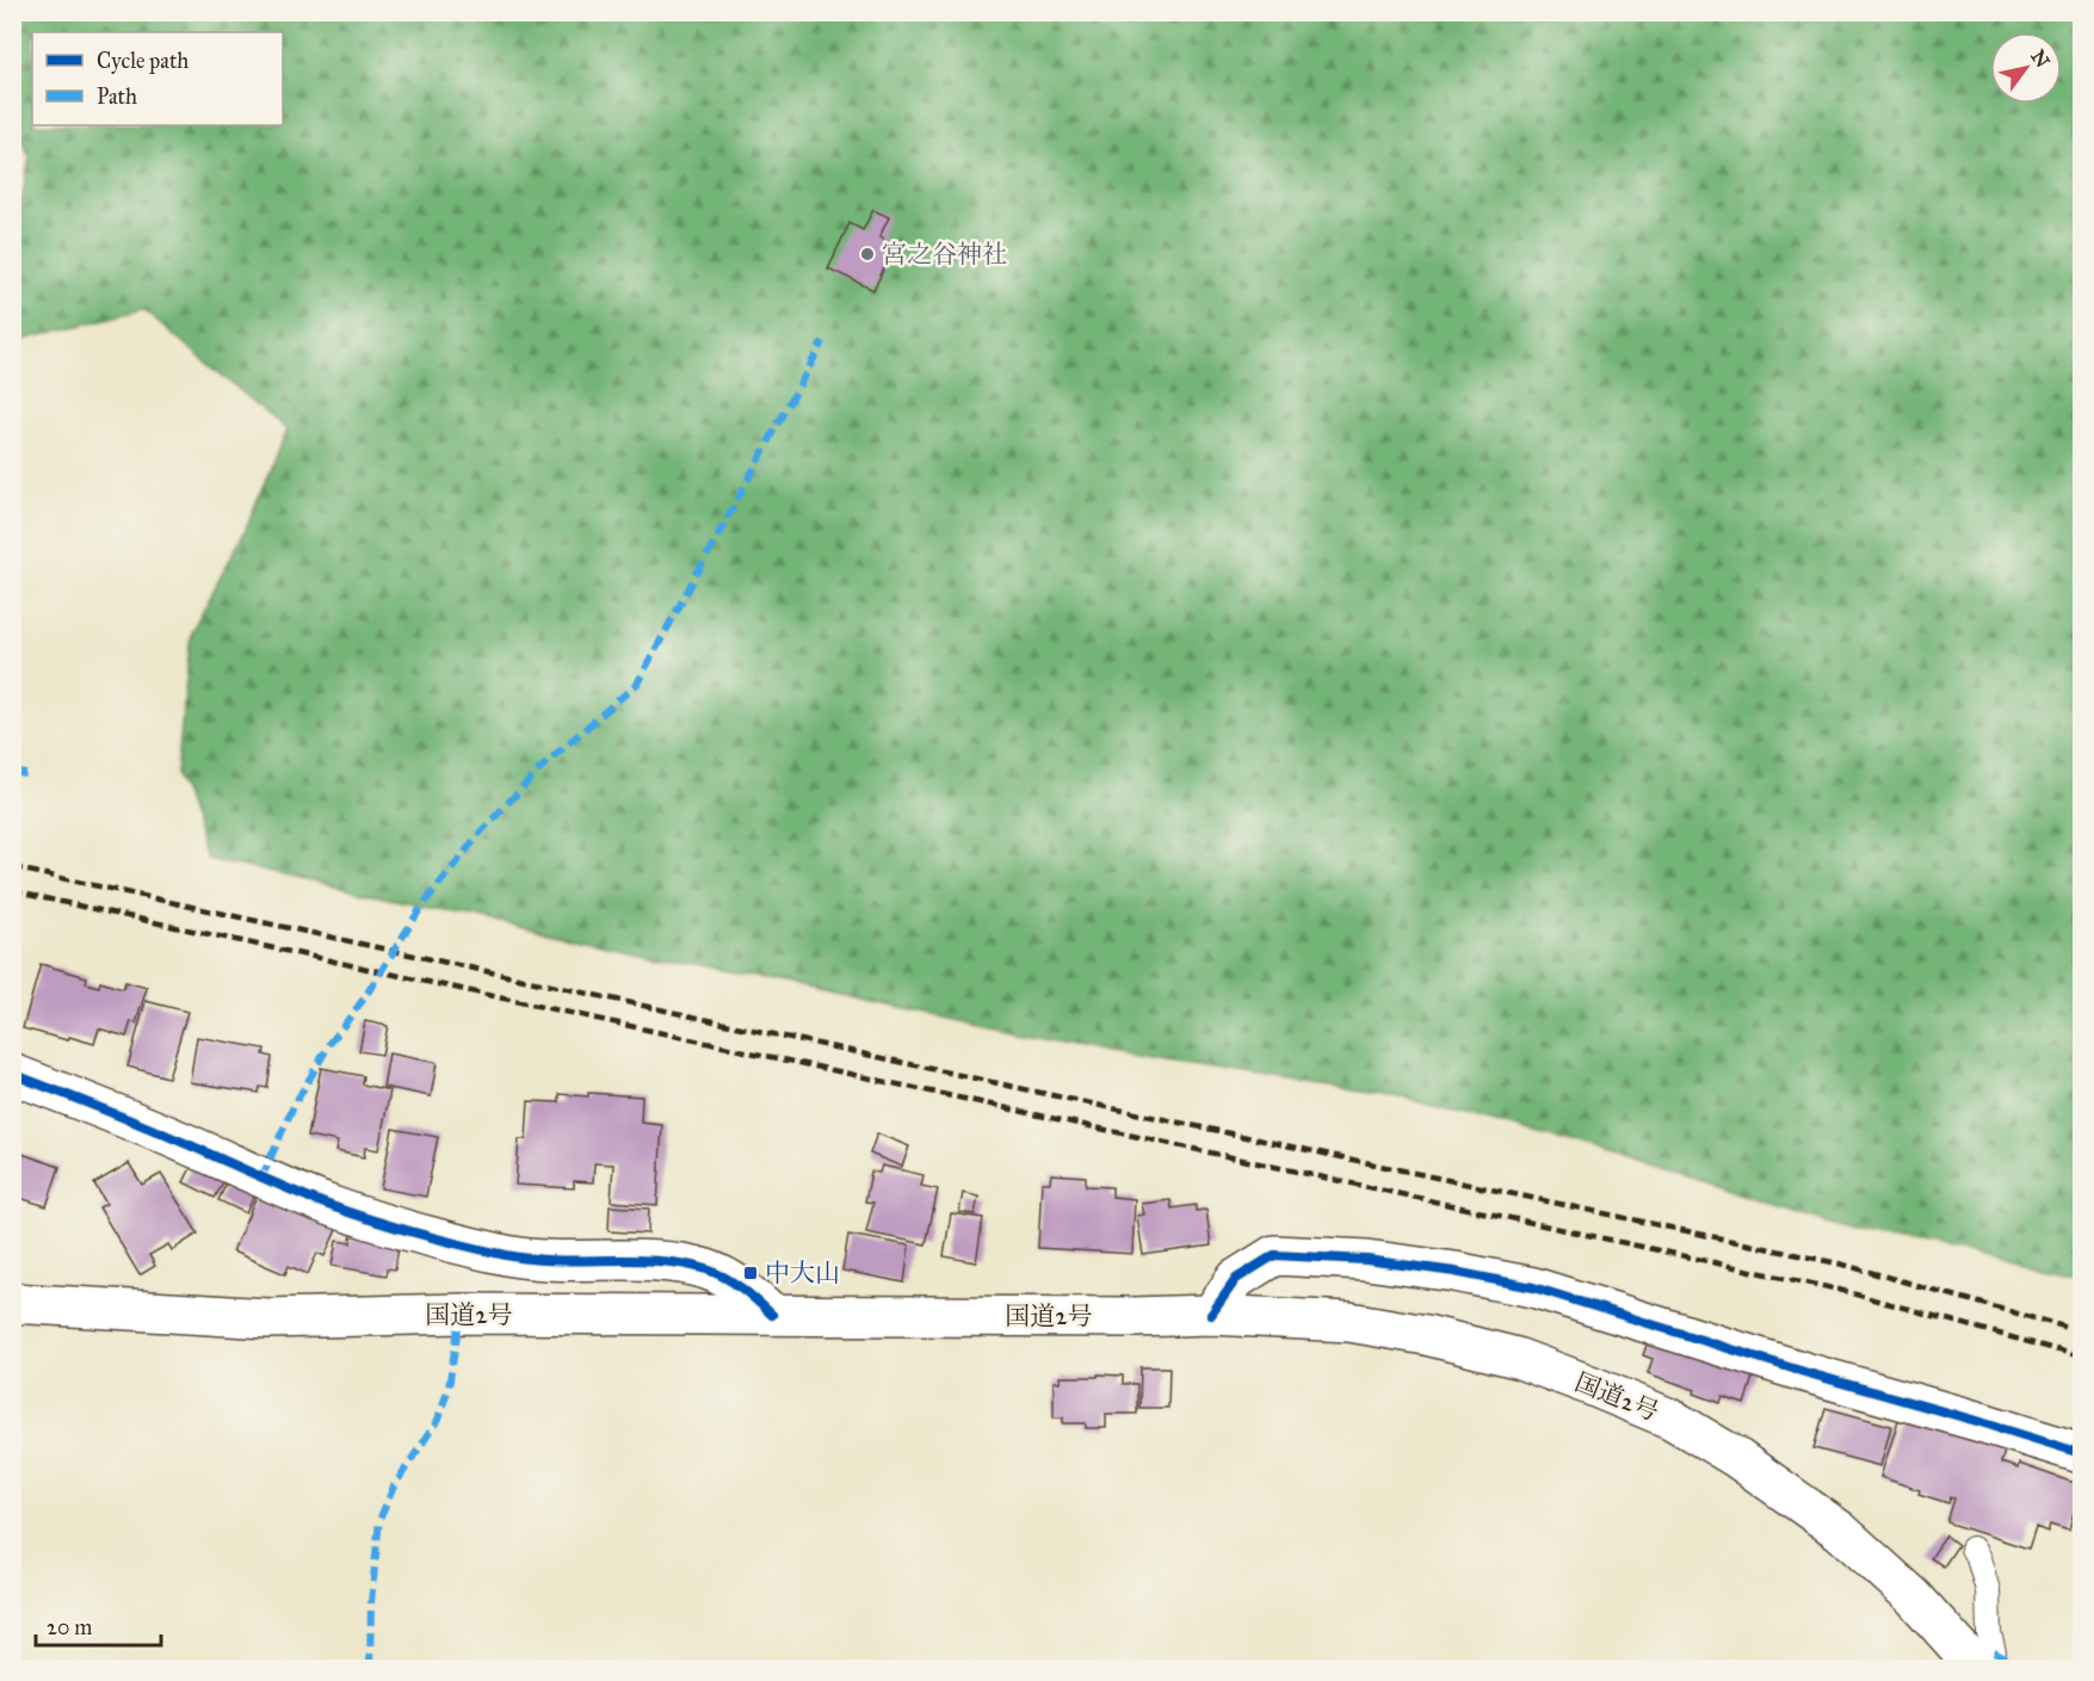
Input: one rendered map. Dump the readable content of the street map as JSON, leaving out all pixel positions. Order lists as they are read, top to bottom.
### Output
{
  "streets": {
    "main road": ["国道2号"]
  },
  "places": {
    "other": ["宮之谷神社"],
    "transit": ["中大山"]
  },
  "legend": ["Cycle path", "Path"],
  "scale_bar": "20 m",
  "north": "top right"
}
